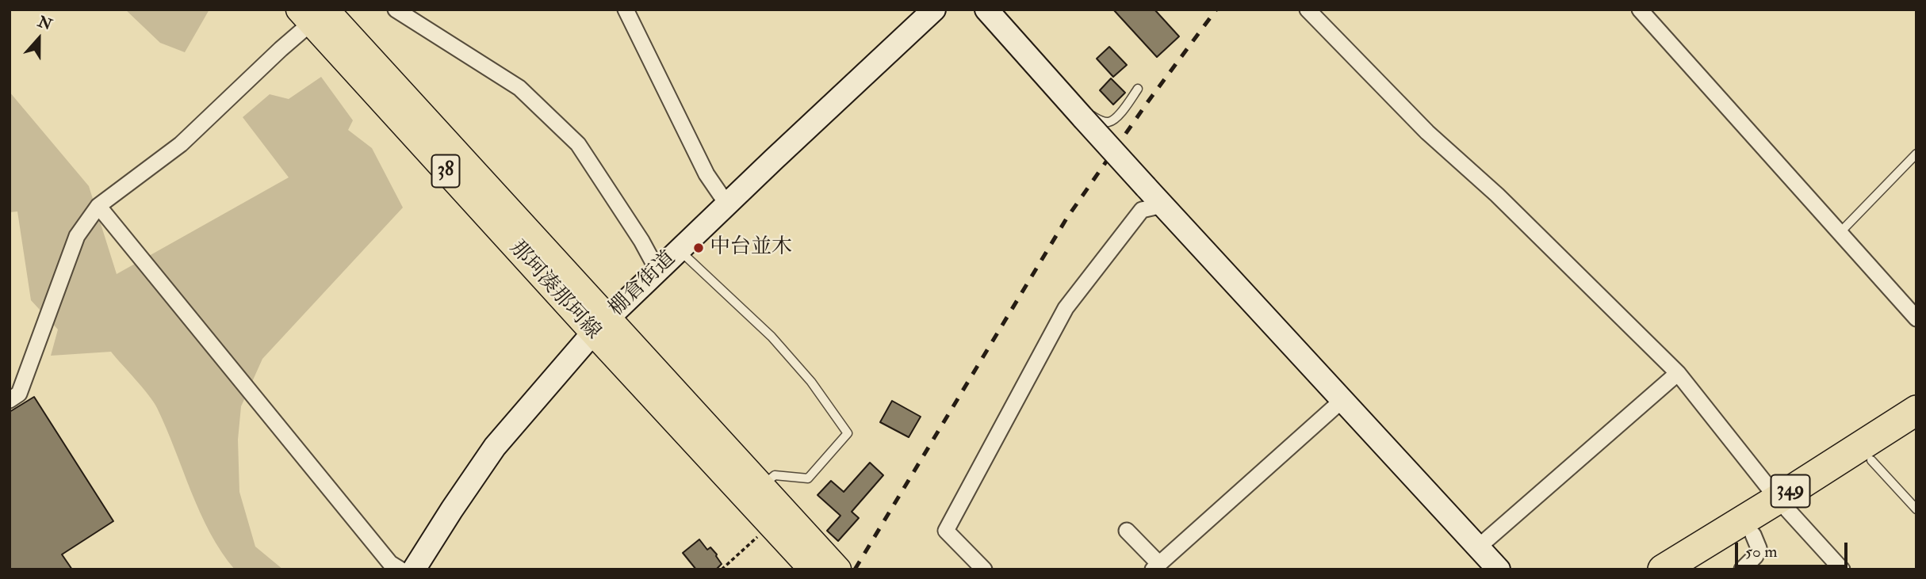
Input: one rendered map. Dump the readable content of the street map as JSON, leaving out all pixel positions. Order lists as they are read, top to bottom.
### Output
{
  "streets": {
    "highway": ["349"],
    "main road": ["38", "那珂湊那珂線"],
    "street": ["棚倉街道"]
  },
  "crossings": [
    ["棚倉街道", "那珂湊那珂線"]
  ],
  "places": ["中台並木"],
  "scale_bar": "50 m",
  "north": "top"
}
